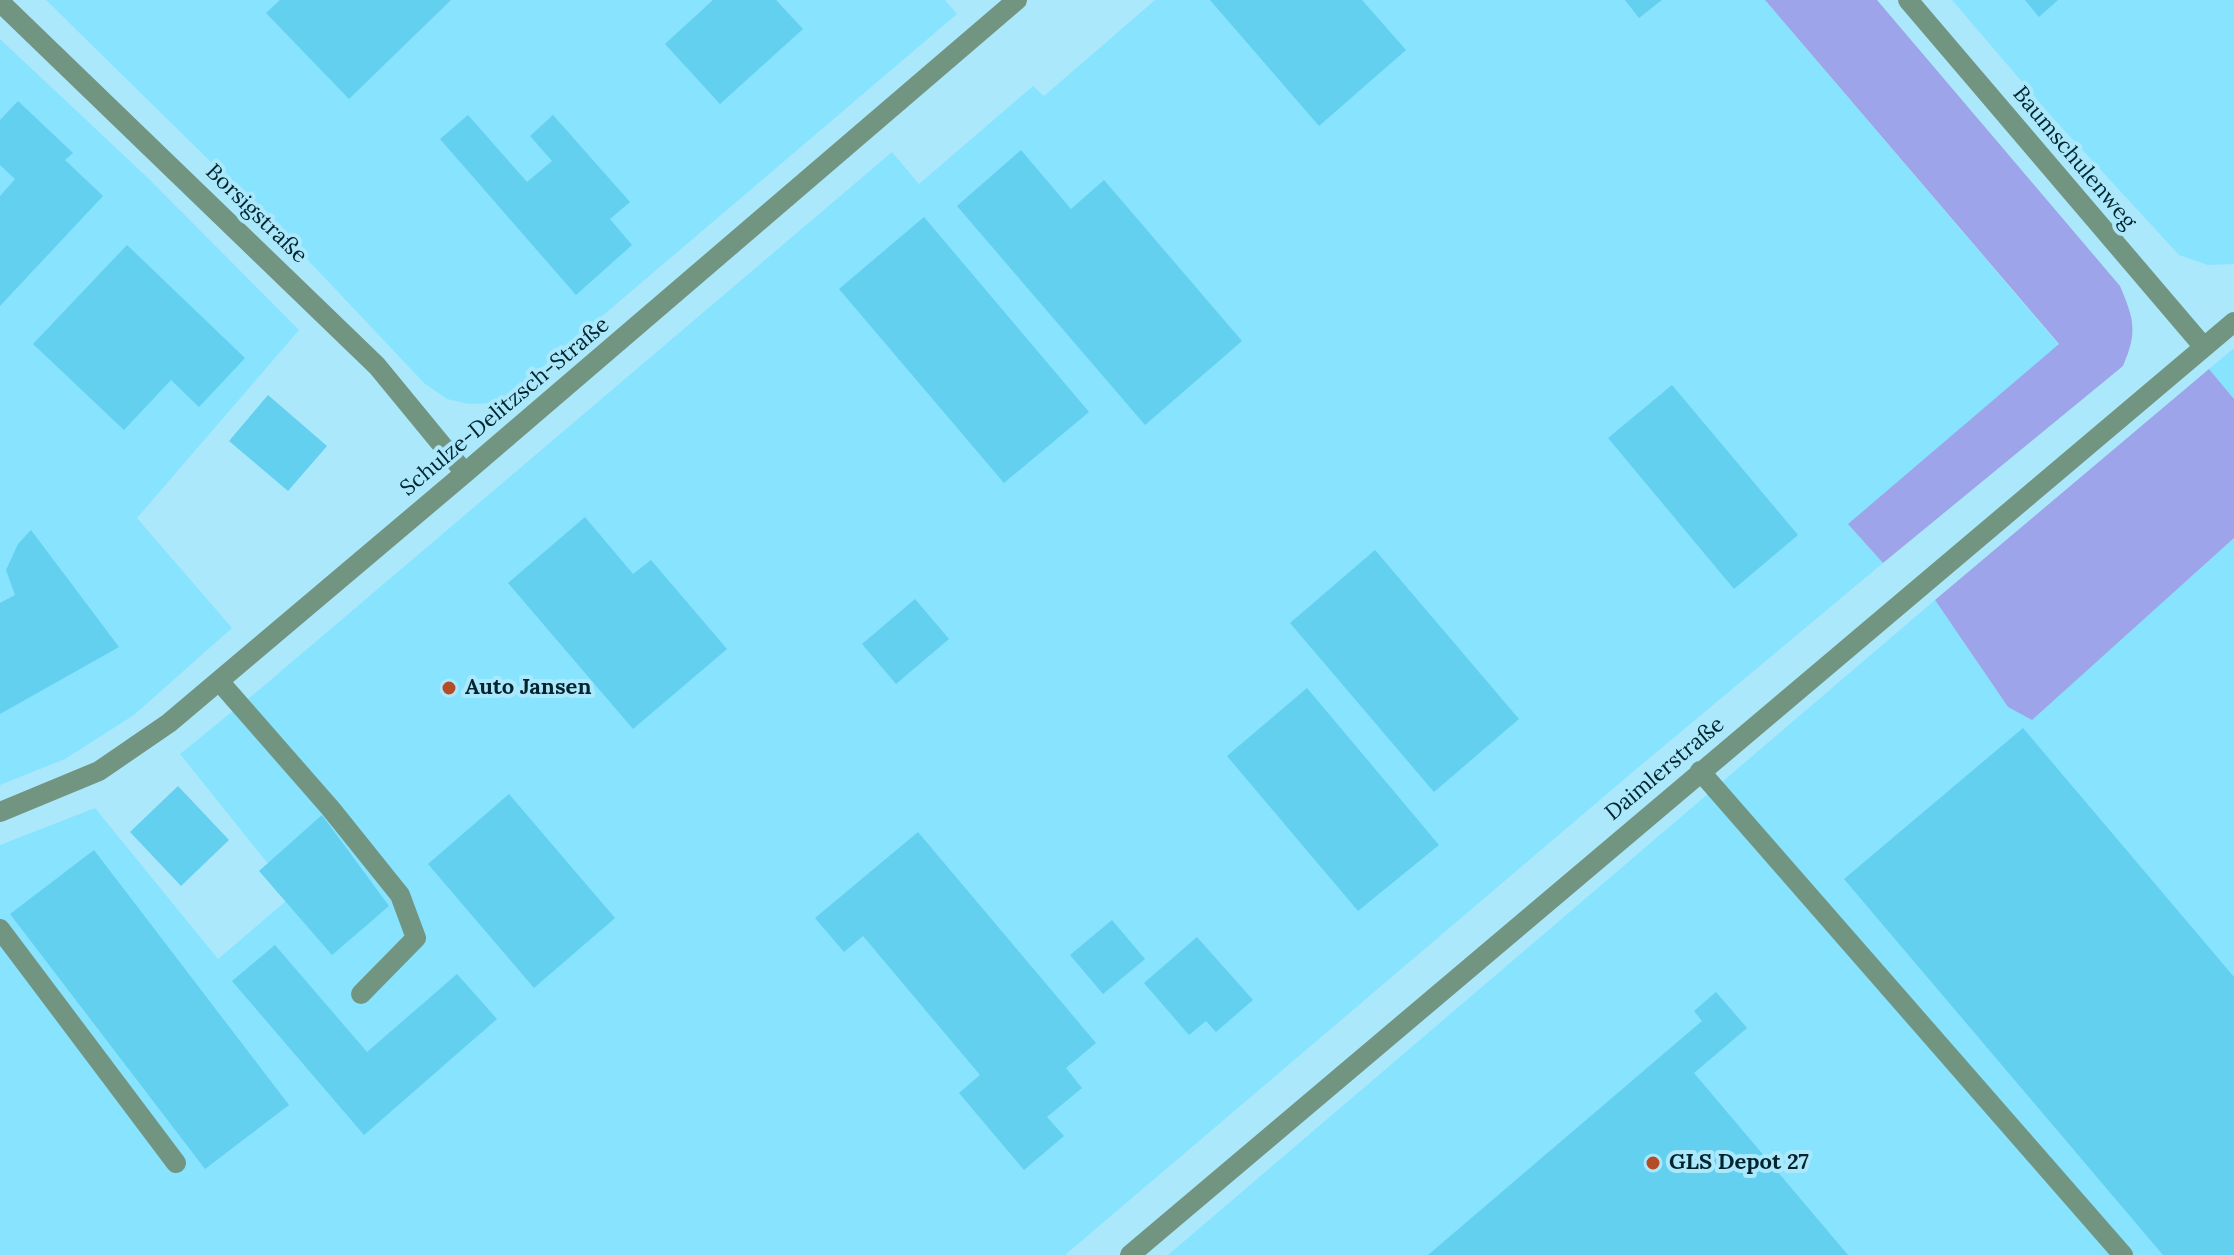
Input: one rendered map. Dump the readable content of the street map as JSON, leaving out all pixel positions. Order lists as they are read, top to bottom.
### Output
{
  "streets": {
    "street": [
      "Baumschulenweg",
      "Borsigstraße",
      "Schulze-Delitzsch-Straße",
      "Daimlerstraße"
    ]
  },
  "crossings": [
    ["Baumschulenweg", "Daimlerstraße"],
    ["Borsigstraße", "Schulze-Delitzsch-Straße"]
  ],
  "places": ["Auto Jansen", "GLS Depot 27"]
}
